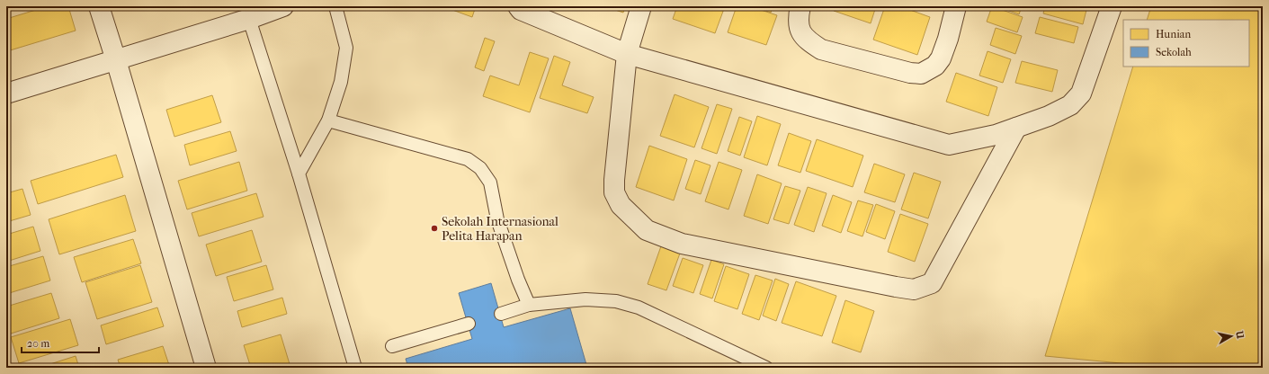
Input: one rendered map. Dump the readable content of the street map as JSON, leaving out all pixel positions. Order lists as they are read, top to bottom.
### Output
{
  "places": ["Sekolah Internasional Pelita Harapan"],
  "legend": ["Hunian", "Sekolah"],
  "scale_bar": "20 m",
  "north": "right"
}
